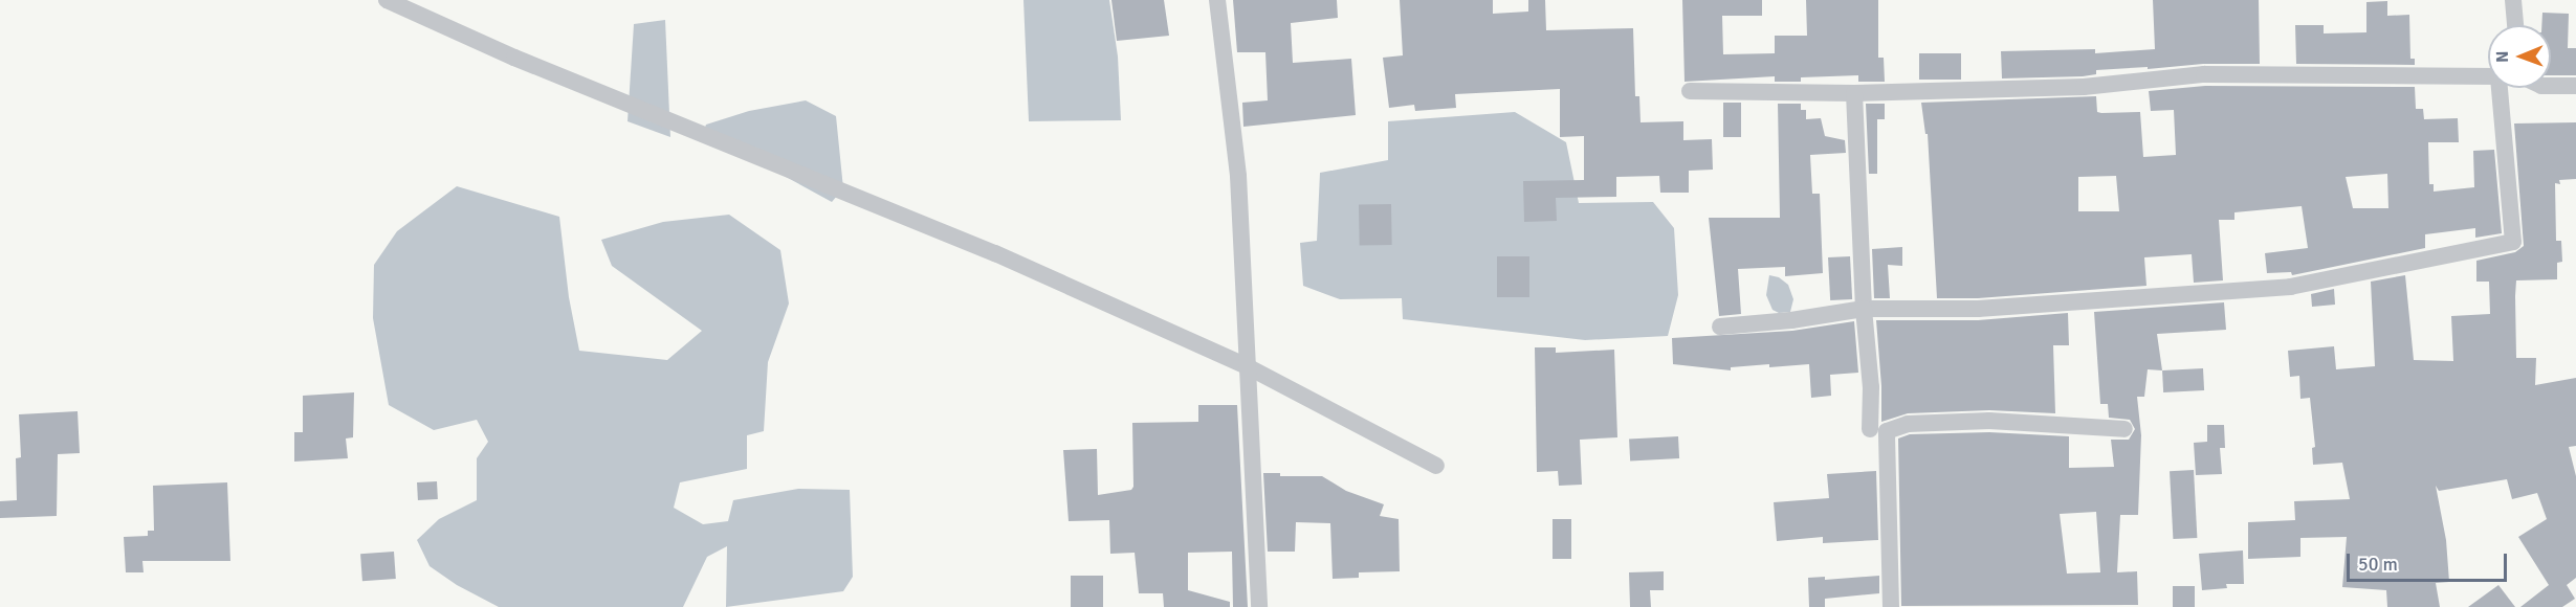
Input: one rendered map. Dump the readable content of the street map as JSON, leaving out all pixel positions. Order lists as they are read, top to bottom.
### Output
{
  "scale_bar": "50 m",
  "north": "left"
}
